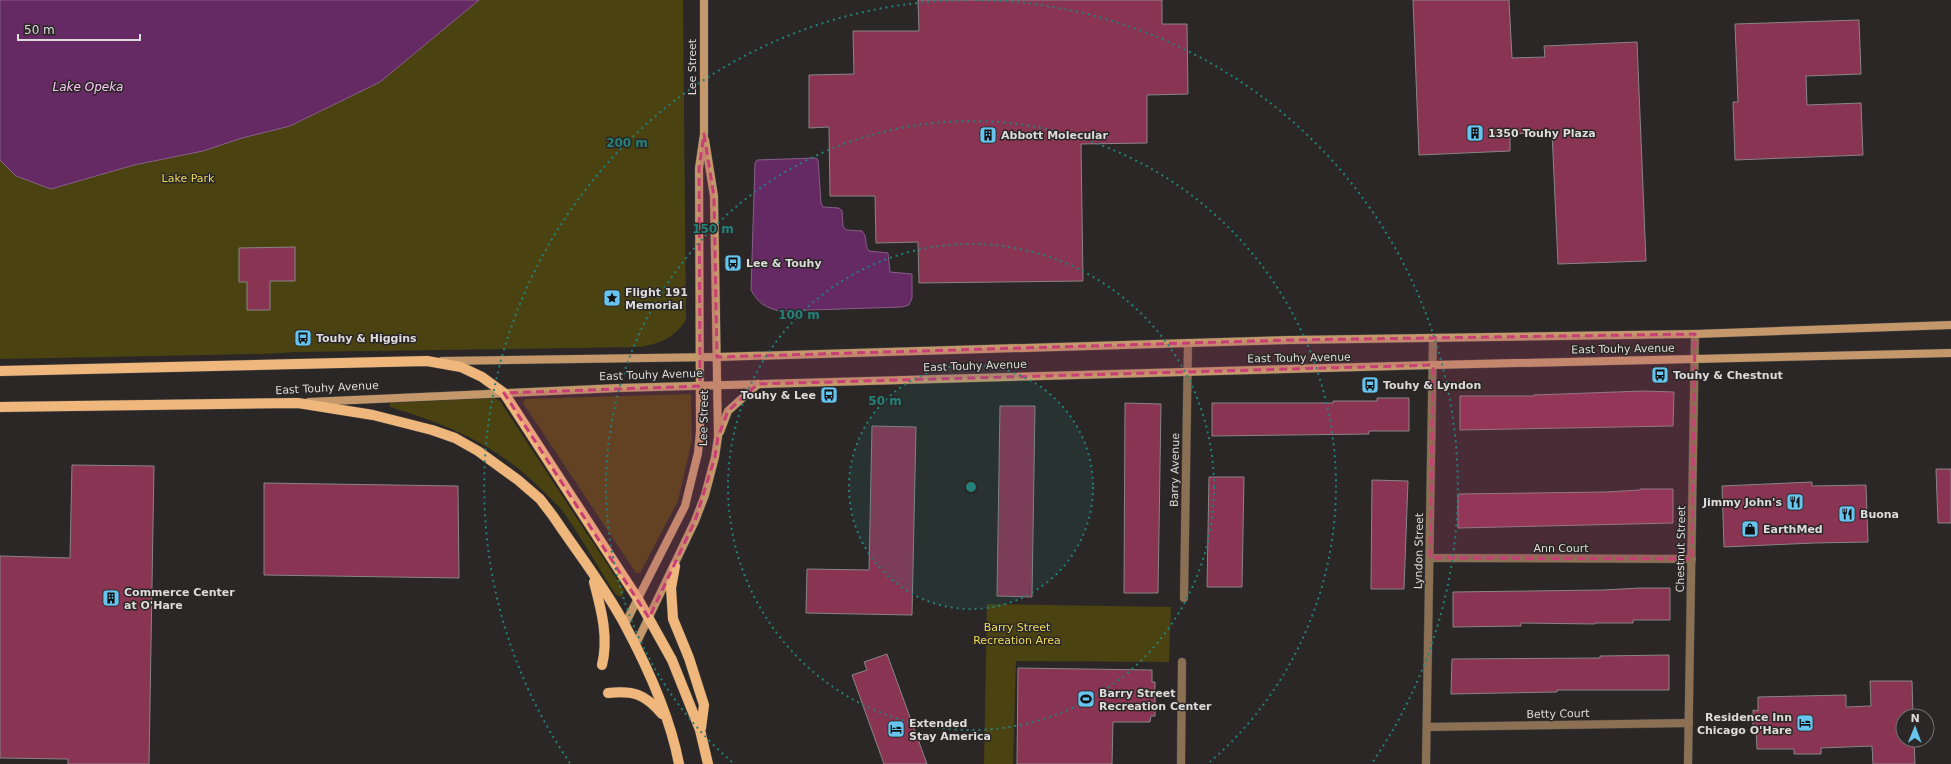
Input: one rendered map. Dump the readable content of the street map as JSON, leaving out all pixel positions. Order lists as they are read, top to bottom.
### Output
{
  "streets": {
    "main road": ["Lee Street", "East Touhy Avenue"],
    "street": [
      "Barry Avenue",
      "Ann Court",
      "Chestnut Street",
      "Lyndon Street",
      "Betty Court"
    ]
  },
  "crossings": [
    ["Lee Street", "East Touhy Avenue"],
    ["East Touhy Avenue", "Barry Avenue"],
    ["East Touhy Avenue", "Chestnut Street"],
    ["East Touhy Avenue", "Lyndon Street"],
    ["Ann Court", "Chestnut Street"],
    ["Ann Court", "Lyndon Street"],
    ["Chestnut Street", "Betty Court"],
    ["Lyndon Street", "Betty Court"]
  ],
  "water": ["Lake Opeka"],
  "parks": ["Lake Park", "Barry Street Recreation Area"],
  "places": {
    "building": ["1350 Touhy Plaza", "Abbott Molecular", "Commerce Center at O'Hare"],
    "bus stop": [
      "Lee & Touhy",
      "Touhy & Higgins",
      "Touhy & Chestnut",
      "Touhy & Lyndon",
      "Touhy & Lee"
    ],
    "place": ["Flight 191 Memorial"],
    "restaurant": ["Jimmy John's", "Buona"],
    "shop": ["EarthMed"],
    "sports": ["Barry Street Recreation Center"],
    "hotel": ["Residence Inn Chicago O'Hare", "Extended Stay America"]
  },
  "scale_bar": "50 m",
  "north": "top",
  "rings": [
    "200 m",
    "150 m",
    "100 m",
    "50 m"
  ]
}
